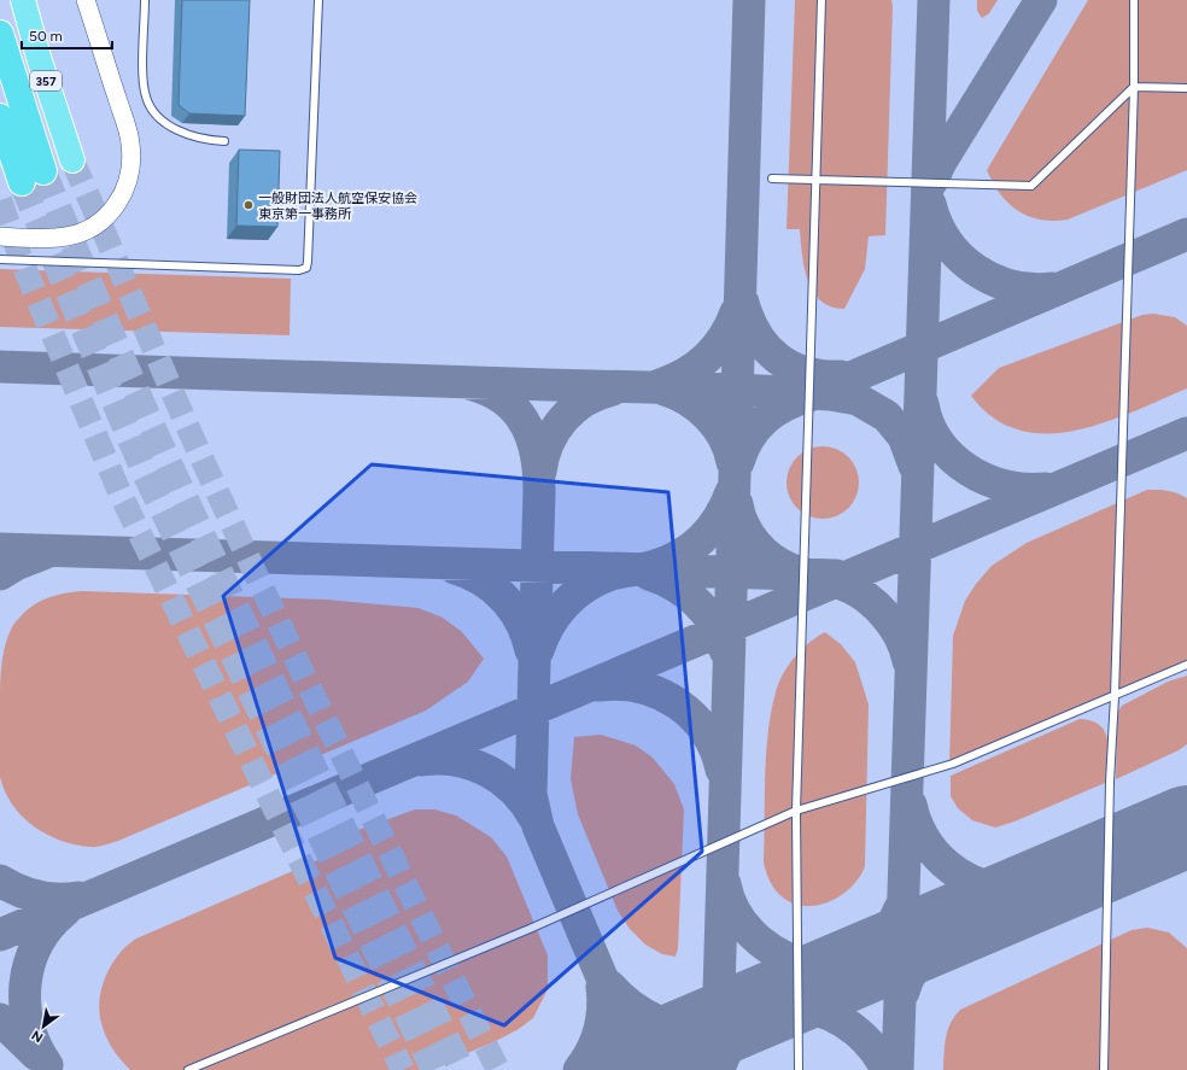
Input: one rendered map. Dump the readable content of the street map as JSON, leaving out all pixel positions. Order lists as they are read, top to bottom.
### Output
{
  "streets": {
    "highway": ["357"]
  },
  "places": ["一般財団法人航空保安協会 東京第一事務所"],
  "scale_bar": "50 m",
  "north": "bottom left"
}
